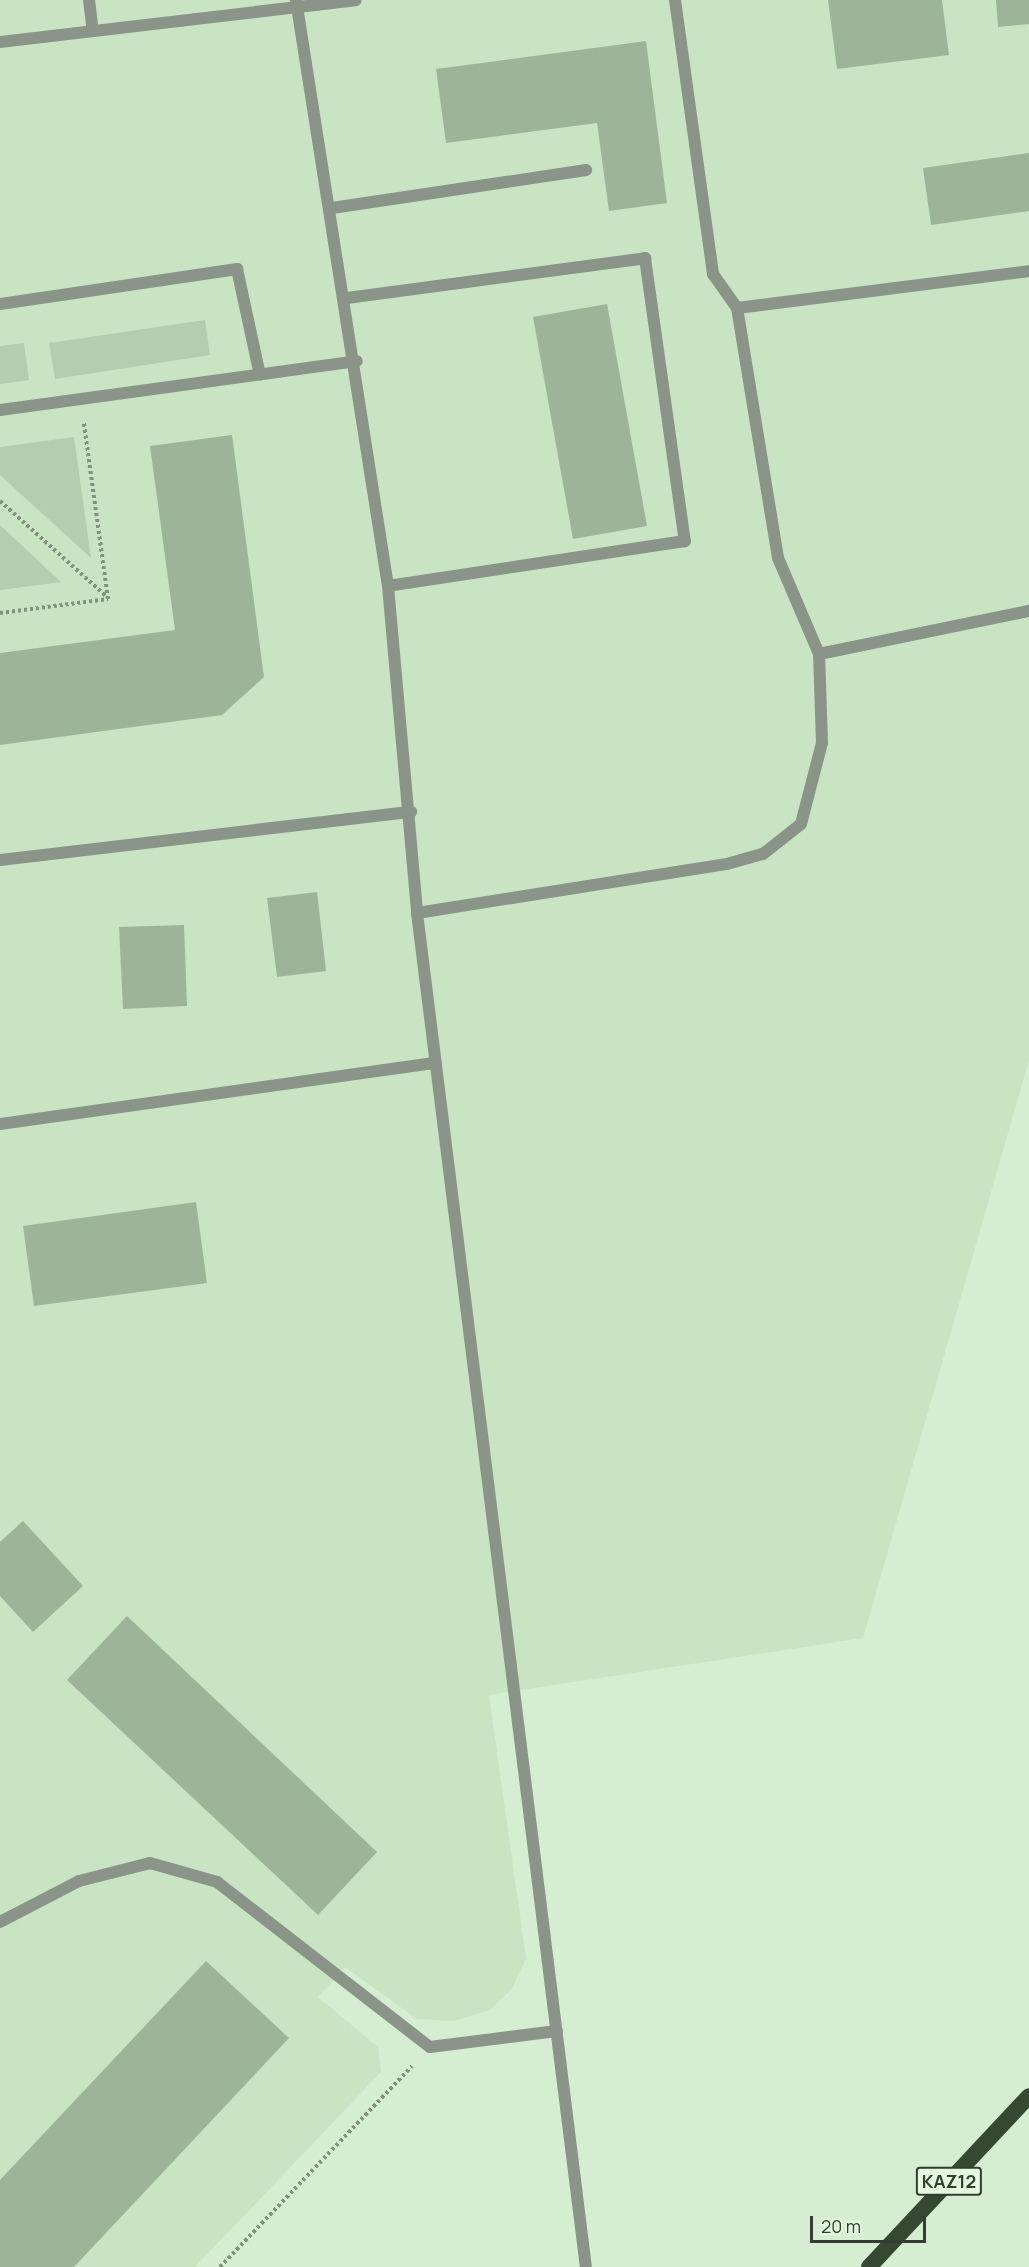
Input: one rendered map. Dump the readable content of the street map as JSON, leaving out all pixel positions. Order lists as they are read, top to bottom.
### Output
{
  "streets": {
    "highway": ["KAZ12"]
  },
  "scale_bar": "20 m"
}
